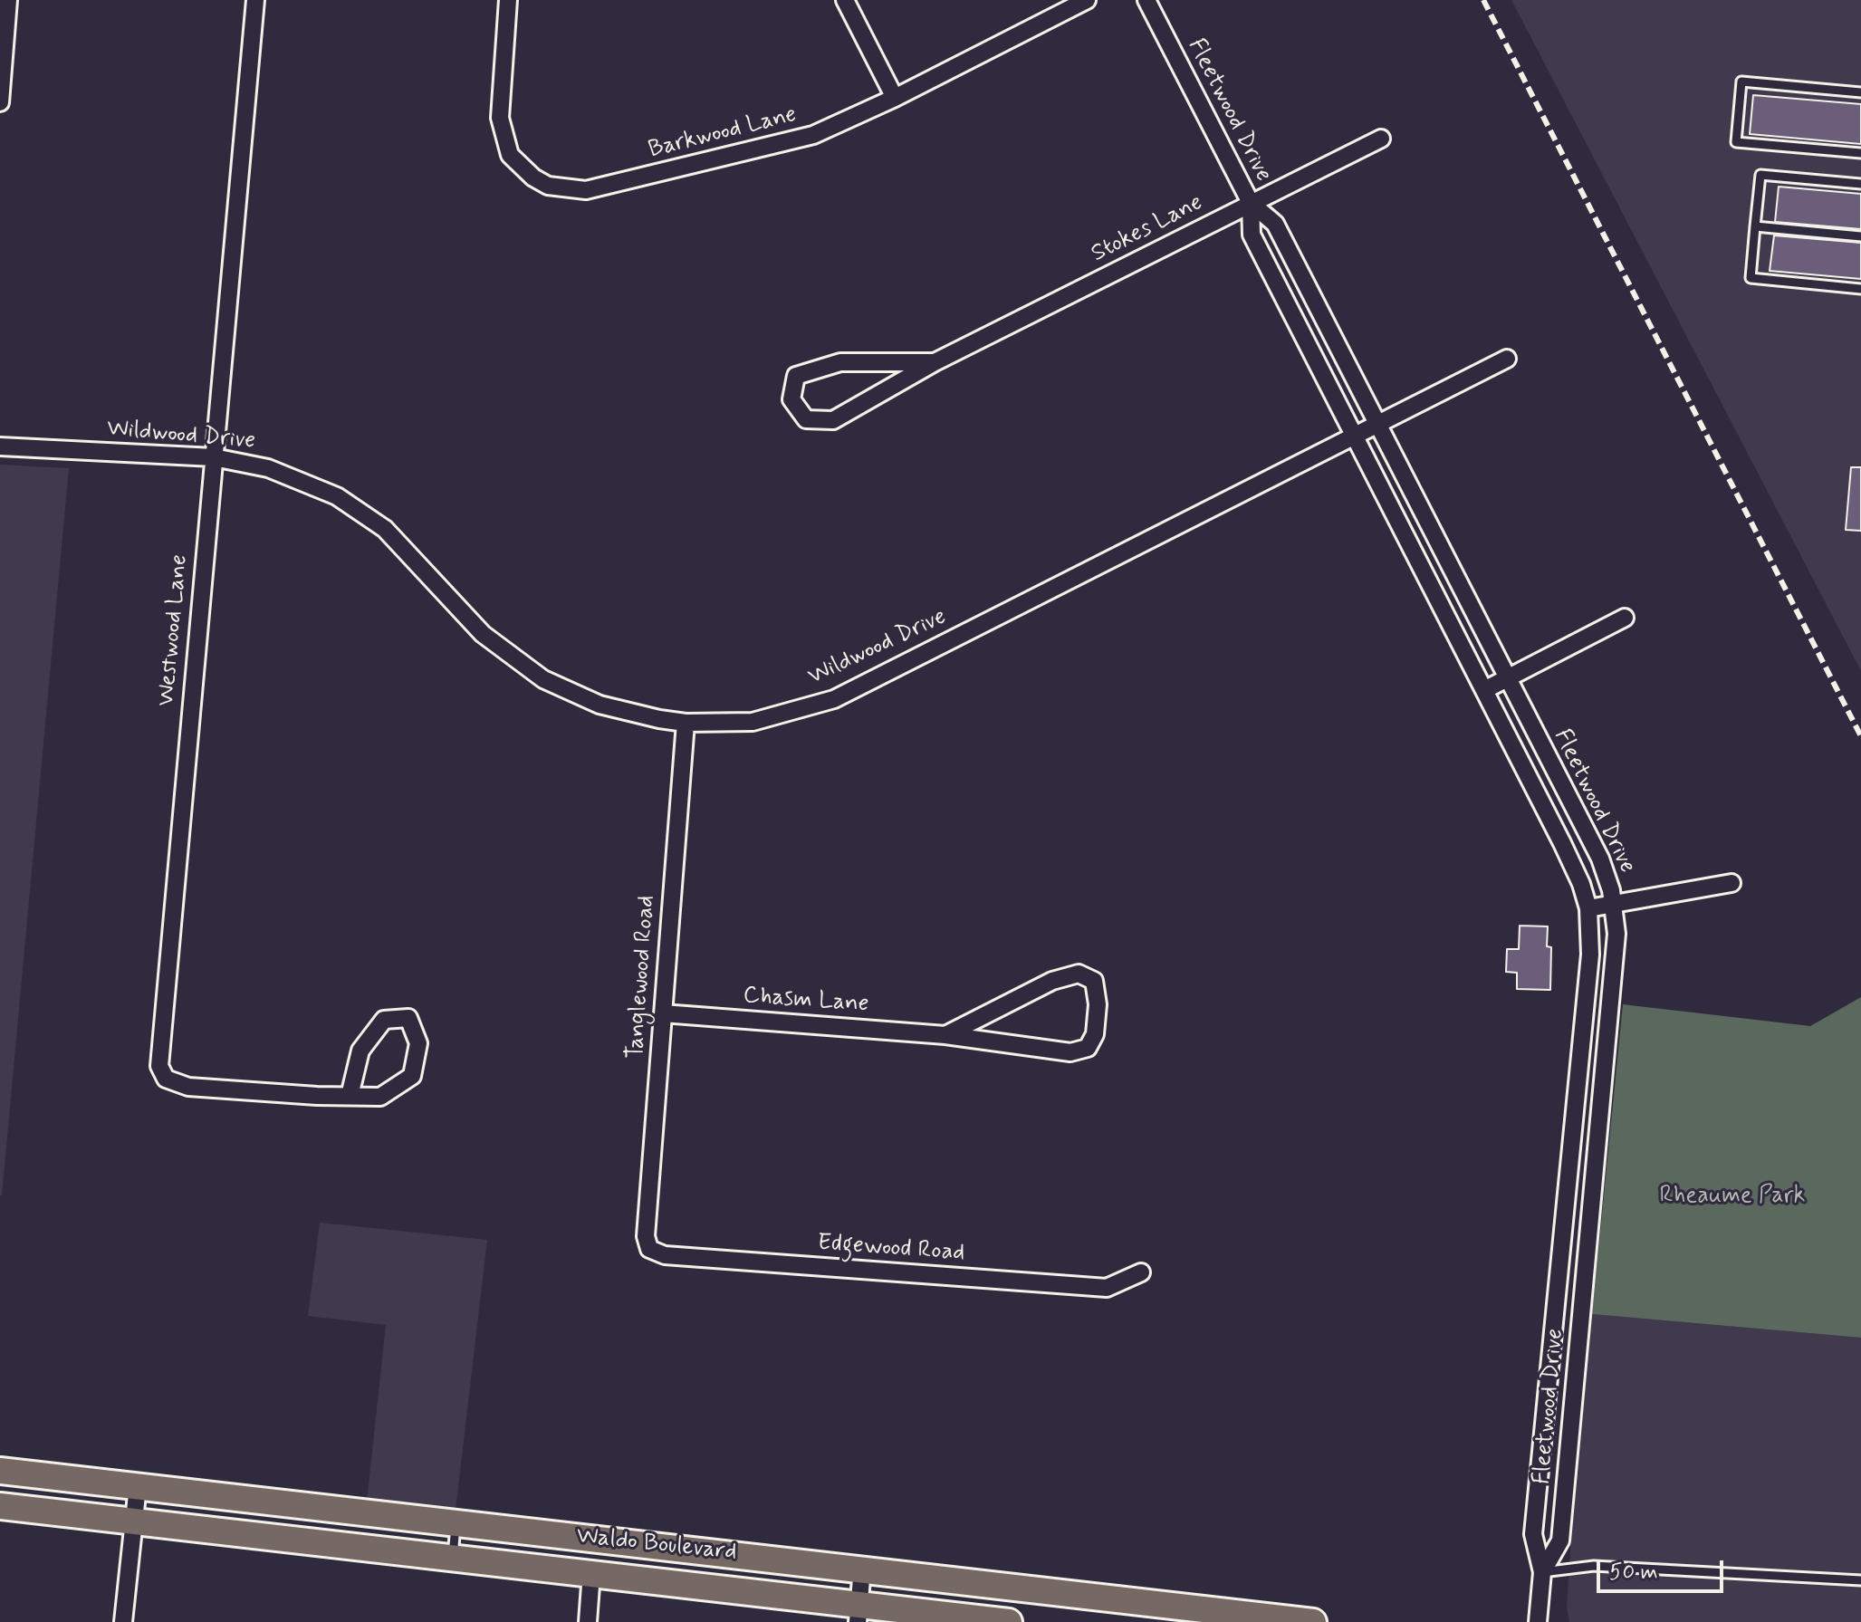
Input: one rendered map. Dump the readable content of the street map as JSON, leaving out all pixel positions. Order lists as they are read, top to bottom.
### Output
{
  "streets": {
    "main road": ["Waldo Boulevard"],
    "street": [
      "Fleetwood Drive",
      "Barkwood Lane",
      "Stokes Lane",
      "Wildwood Drive",
      "Westwood Lane",
      "Tanglewood Road",
      "Chasm Lane",
      "Edgewood Road"
    ]
  },
  "crossings": [
    ["Fleetwood Drive", "Stokes Lane"],
    ["Fleetwood Drive", "Wildwood Drive"],
    ["Wildwood Drive", "Westwood Lane"],
    ["Wildwood Drive", "Tanglewood Road"],
    ["Tanglewood Road", "Chasm Lane"],
    ["Tanglewood Road", "Edgewood Road"]
  ],
  "parks": ["Rheaume Park"],
  "scale_bar": "50 m"
}
